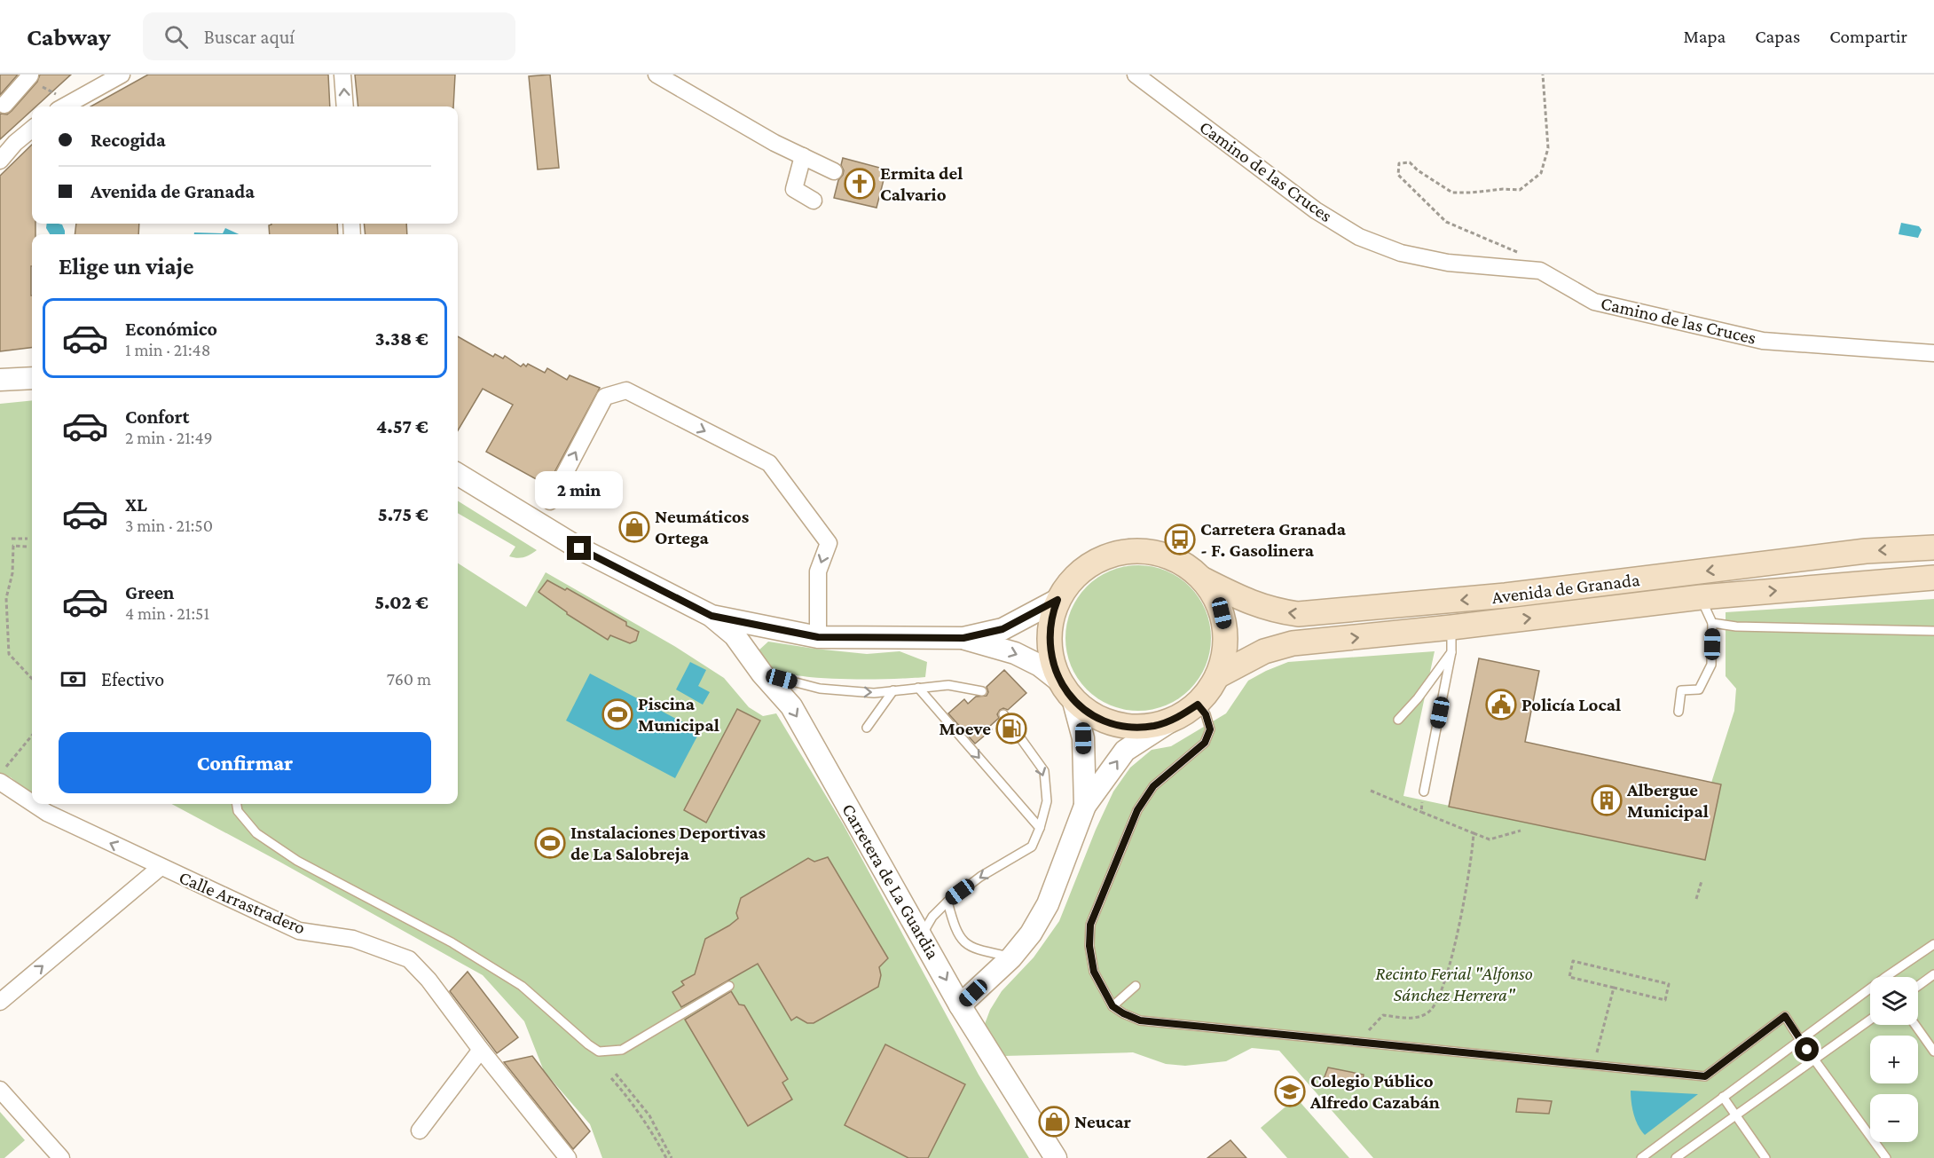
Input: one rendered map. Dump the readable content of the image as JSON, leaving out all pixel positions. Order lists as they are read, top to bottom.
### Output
{
  "streets": {
    "main road": ["Avenida de Granada"],
    "street": ["Camino de las Cruces", "Carretera de La Guardia", "Calle Arrastradero"]
  },
  "one_way": ["Carretera de La Guardia"],
  "parks": ["Recinto Ferial \"Alfonso Sánchez Herrera\""],
  "places": {
    "church": ["Ermita del Calvario"],
    "shop": ["Neumáticos Ortega", "Neucar"],
    "bus stop": ["Carretera Granada - F. Gasolinera"],
    "public building": ["Policía Local"],
    "sports": ["Piscina Municipal", "Instalaciones Deportivas de La Salobreja"],
    "fuel station": ["Moeve"],
    "building": ["Albergue Municipal"],
    "school or university": ["Colegio Público Alfredo Cazabán"]
  },
  "page": {
    "header": "Cabway",
    "search": "Buscar aquí",
    "nav": ["Mapa", "Capas", "Compartir"],
    "banner": ["Recogida", "Avenida de Granada"],
    "heading": "Elige un viaje",
    "list": [
      {
        "name": "Económico",
        "note": "1 min · 21:48",
        "value": "3.38 €"
      },
      {
        "name": "Confort",
        "note": "2 min · 21:49",
        "value": "4.57 €"
      },
      {
        "name": "XL",
        "note": "3 min · 21:50",
        "value": "5.75 €"
      },
      {
        "name": "Green",
        "note": "4 min · 21:51",
        "value": "5.02 €"
      }
    ],
    "bubble": "2 min",
    "pay": ["Efectivo", "760 m"],
    "buttons": "Confirmar",
    "map_buttons": ["+", "−"]
  }
}
